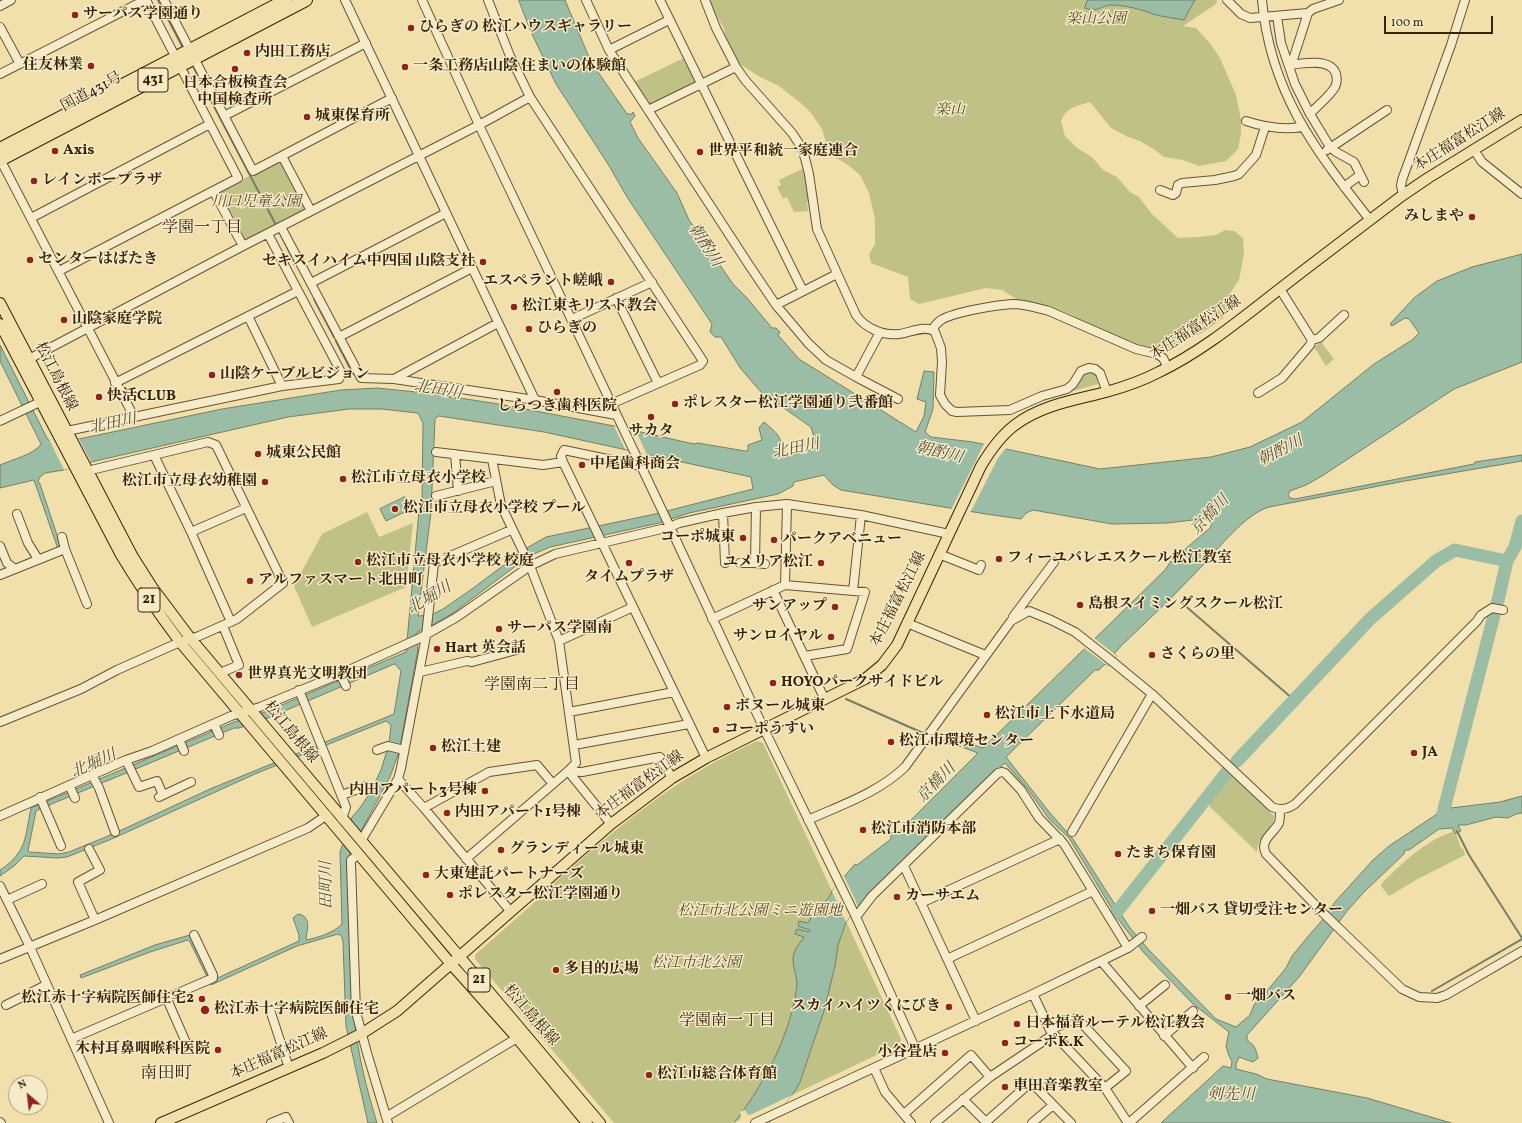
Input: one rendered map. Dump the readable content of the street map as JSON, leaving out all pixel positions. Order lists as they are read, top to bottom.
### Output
{
  "streets": {
    "highway": ["431", "国道431号"],
    "main road": ["本庄福富松江線", "松江島根線", "21"]
  },
  "crossings": [
    ["本庄福富松江線", "松江島根線"]
  ],
  "districts": [
    "学園一丁目",
    "学園南二丁目",
    "学園南一丁目",
    "南田町"
  ],
  "water": [
    "朝酌川",
    "北田川",
    "京橋川",
    "北堀川",
    "田町川",
    "剣先川"
  ],
  "parks": [
    "楽山公園",
    "楽山",
    "川口児童公園",
    "松江市北公園ミニ遊園地",
    "松江市北公園"
  ],
  "places": [
    "サーパス学園通り",
    "ひらぎの 松江ハウスギャラリー",
    "内田工務店",
    "住友林業",
    "一条工務店山陰 住まいの体験館",
    "日本合板検査会 中国検査所",
    "城東保育所",
    "Axis",
    "世界平和統一家庭連合",
    "レインボープラザ",
    "みしまや",
    "センターはばたき",
    "セキスイハイム中四国 山陰支社",
    "エスペラント嵯峨",
    "松江東キリスト教会",
    "山陰家庭学院",
    "ひらぎの",
    "山陰ケーブルビジョン",
    "しらつき歯科医院",
    "快活CLUB",
    "ポレスター松江学園通り弐番館",
    "サカタ",
    "城東公民館",
    "中尾歯科商会",
    "松江市立母衣小学校",
    "松江市立母衣幼稚園",
    "松江市立母衣小学校 プール",
    "コーポ城東",
    "パークアベニュー",
    "フィーユバレエスクール松江教室",
    "松江市立母衣小学校 校庭",
    "タイムプラザ",
    "ユメリア松江",
    "アルファスマート北田町",
    "島根スイミングスクール松江",
    "サンアップ",
    "サーパス学園南",
    "サンロイヤル",
    "Hart 英会話",
    "さくらの里",
    "世界真光文明教団",
    "HOYOパークサイドビル",
    "ボヌール城東",
    "松江市上下水道局",
    "コーポうすい",
    "松江市環境センター",
    "松江土建",
    "JA",
    "内田アパート3号棟",
    "内田アパート1号棟",
    "松江市消防本部",
    "グランディール城東",
    "たまち保育園",
    "大東建託パートナーズ",
    "ポレスター松江学園通り",
    "カーサエム",
    "一畑バス 貸切受注センター",
    "多目的広場",
    "一畑バス",
    "松江赤十字病院医師住宅2",
    "スカイハイツくにびき",
    "松江赤十字病院医師住宅",
    "日本福音ルーテル松江教会",
    "コーポK.K",
    "木村耳鼻咽喉科医院",
    "小谷畳店",
    "松江市総合体育館",
    "車田音楽教室"
  ],
  "scale_bar": "100 m",
  "north": "top left"
}
